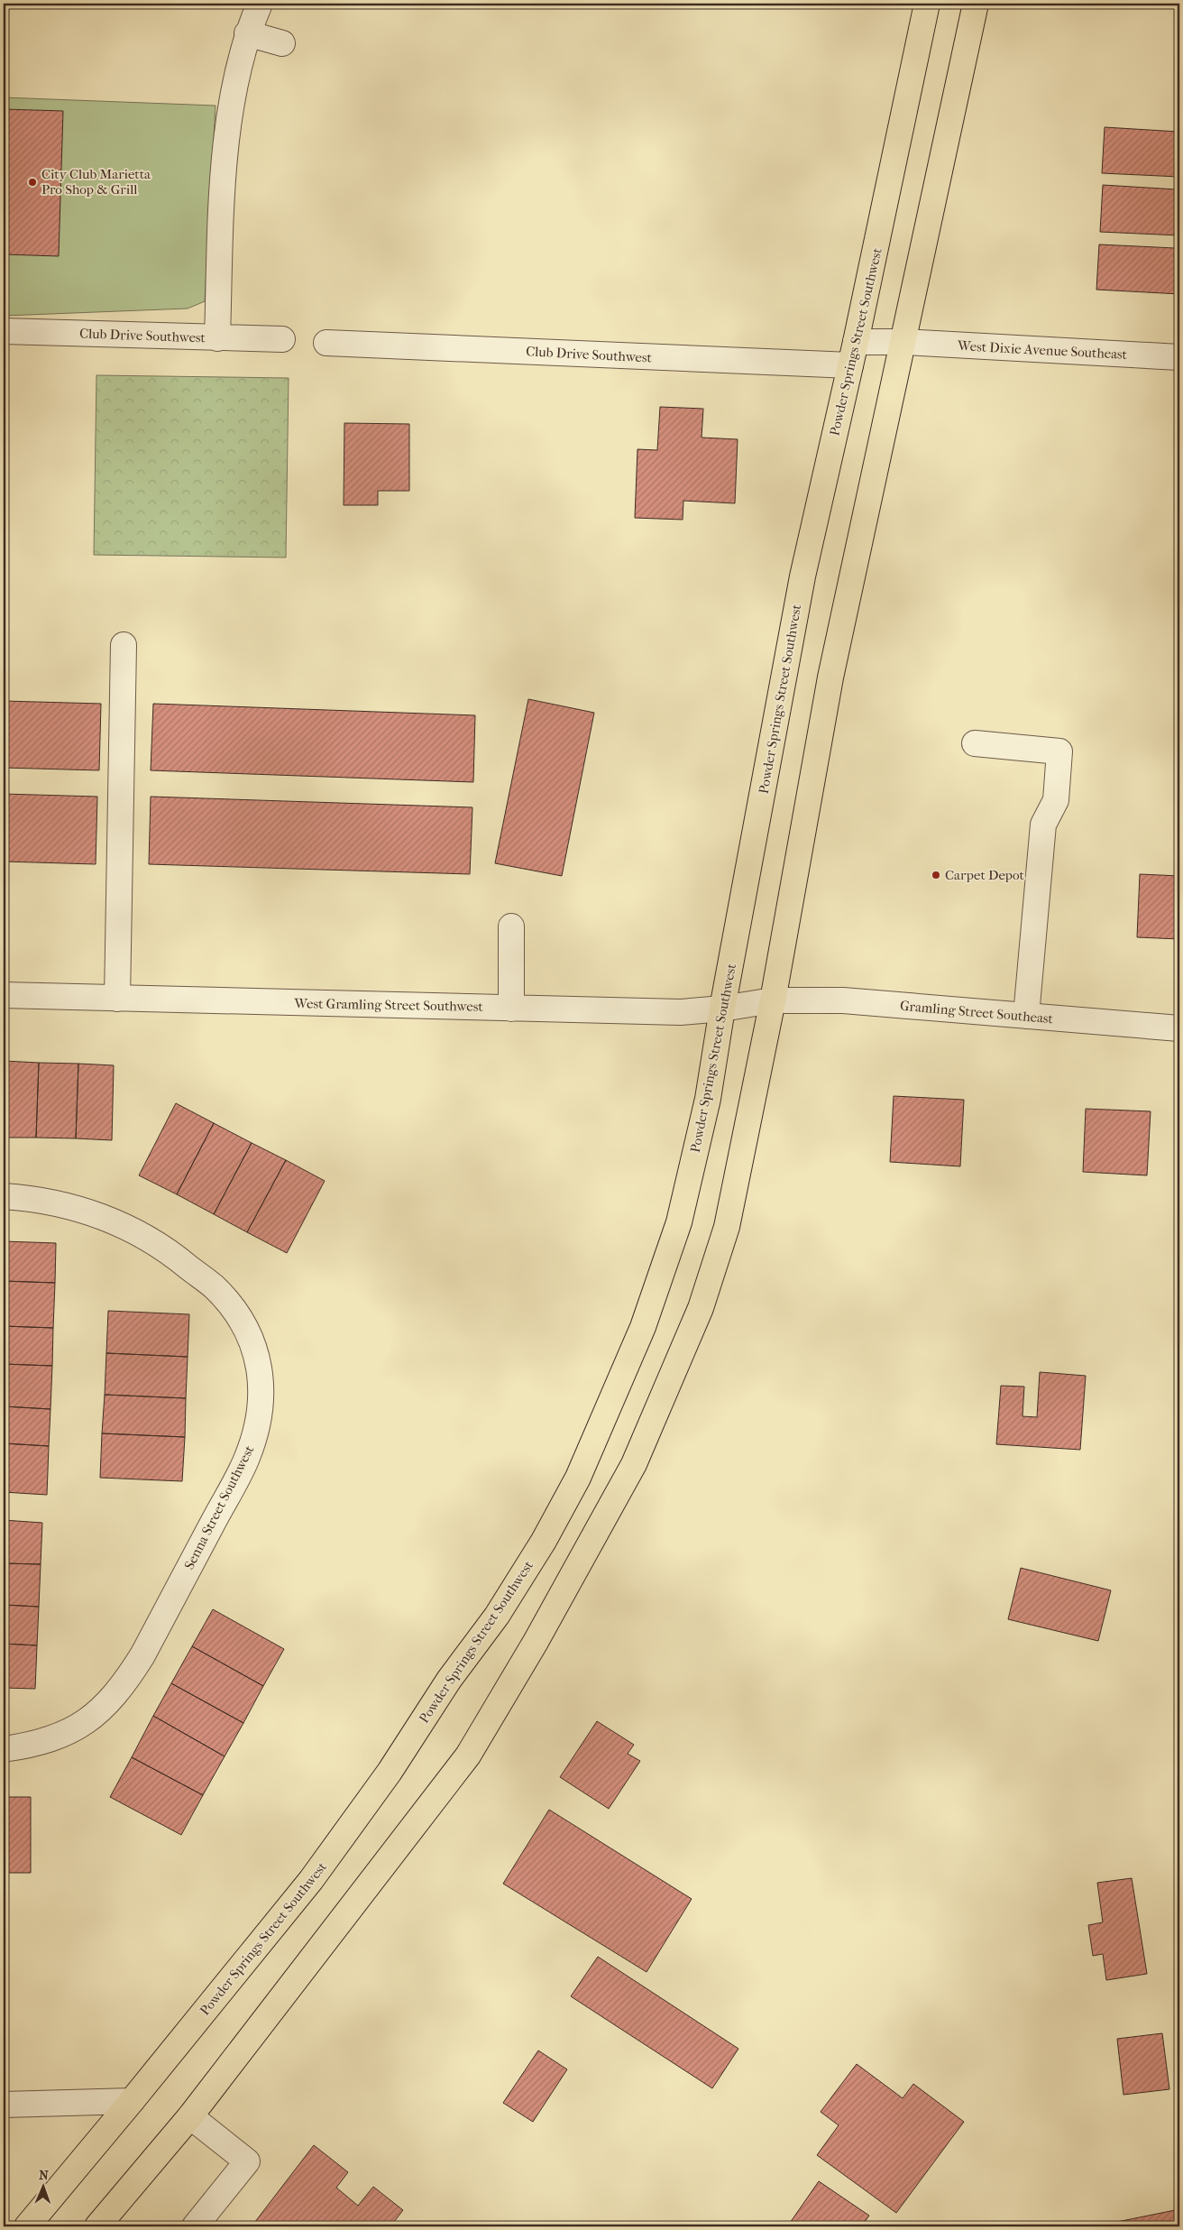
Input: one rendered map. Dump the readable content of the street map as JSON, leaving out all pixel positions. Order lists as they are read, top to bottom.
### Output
{
  "streets": {
    "main road": ["Powder Springs Street Southwest"],
    "street": [
      "Club Drive Southwest",
      "West Dixie Avenue Southeast",
      "West Gramling Street Southwest",
      "Gramling Street Southeast",
      "Senna Street Southwest"
    ]
  },
  "crossings": [
    ["Club Drive Southwest", "Powder Springs Street Southwest"],
    ["Powder Springs Street Southwest", "West Dixie Avenue Southeast"],
    ["Powder Springs Street Southwest", "West Gramling Street Southwest"],
    ["West Gramling Street Southwest", "Gramling Street Southeast"]
  ],
  "places": ["City Club Marietta Pro Shop & Grill", "Carpet Depot"],
  "north": "top"
}
